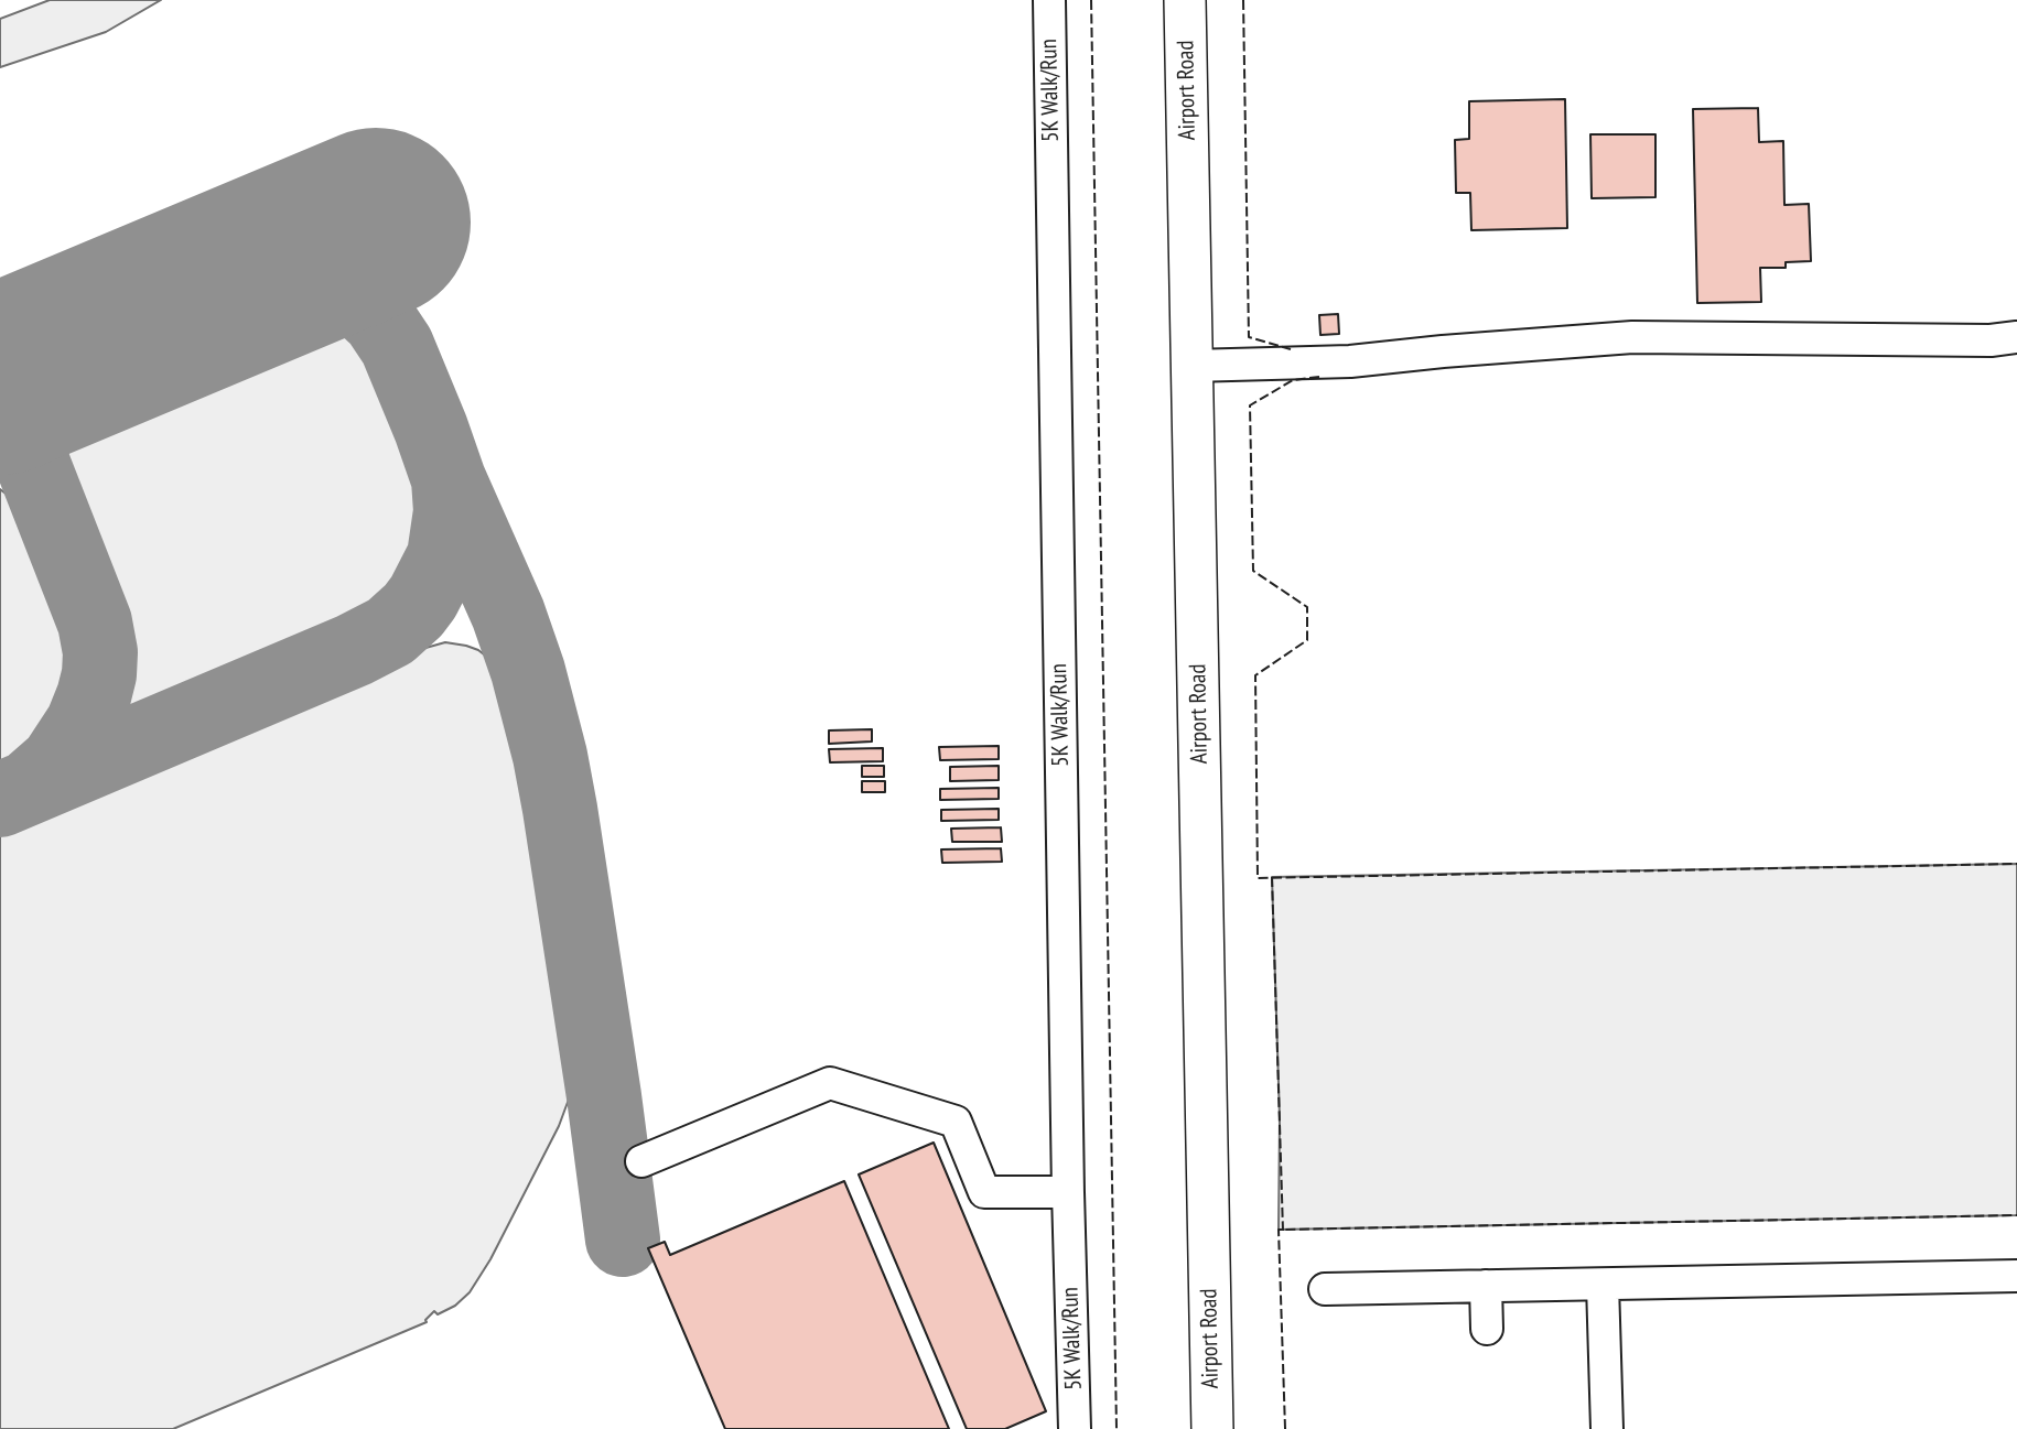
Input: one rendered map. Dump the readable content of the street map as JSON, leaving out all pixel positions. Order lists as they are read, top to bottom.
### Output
{
  "streets": {
    "main road": ["Airport Road"],
    "lane": ["5K Walk/Run"]
  }
}
